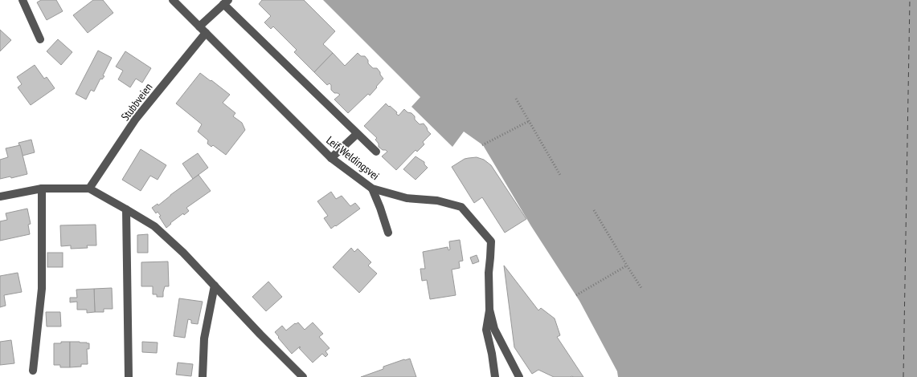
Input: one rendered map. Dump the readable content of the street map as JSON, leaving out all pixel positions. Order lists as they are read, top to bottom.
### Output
{
  "streets": {
    "street": ["Stubbveien", "Leif Weldingsvei"]
  },
  "crossings": [
    ["Stubbveien", "Leif Weldingsvei"]
  ]
}
